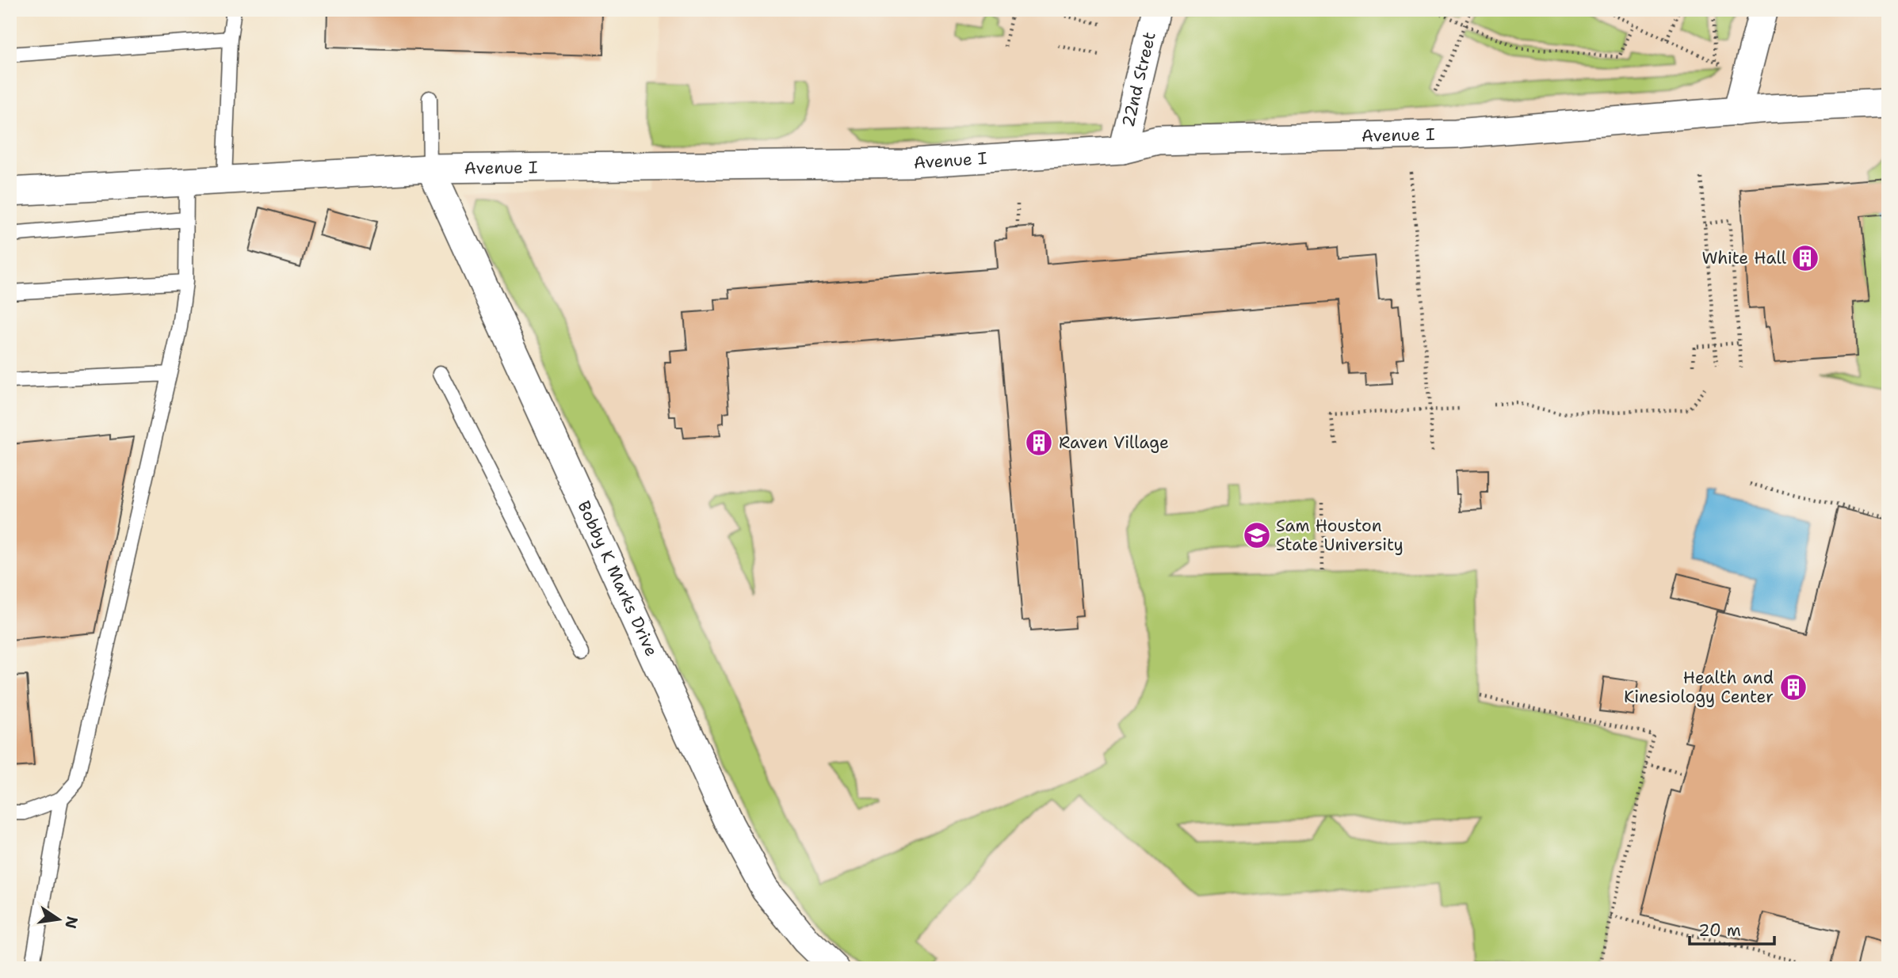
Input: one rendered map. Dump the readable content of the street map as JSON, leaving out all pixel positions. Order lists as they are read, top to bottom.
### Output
{
  "streets": {
    "street": ["22nd Street", "Avenue I", "Bobby K Marks Drive"]
  },
  "crossings": [
    ["22nd Street", "Avenue I"],
    ["Avenue I", "Bobby K Marks Drive"]
  ],
  "places": {
    "building": ["White Hall", "Raven Village", "Health and Kinesiology Center"],
    "school or university": ["Sam Houston State University"]
  },
  "scale_bar": "20 m",
  "north": "right"
}
